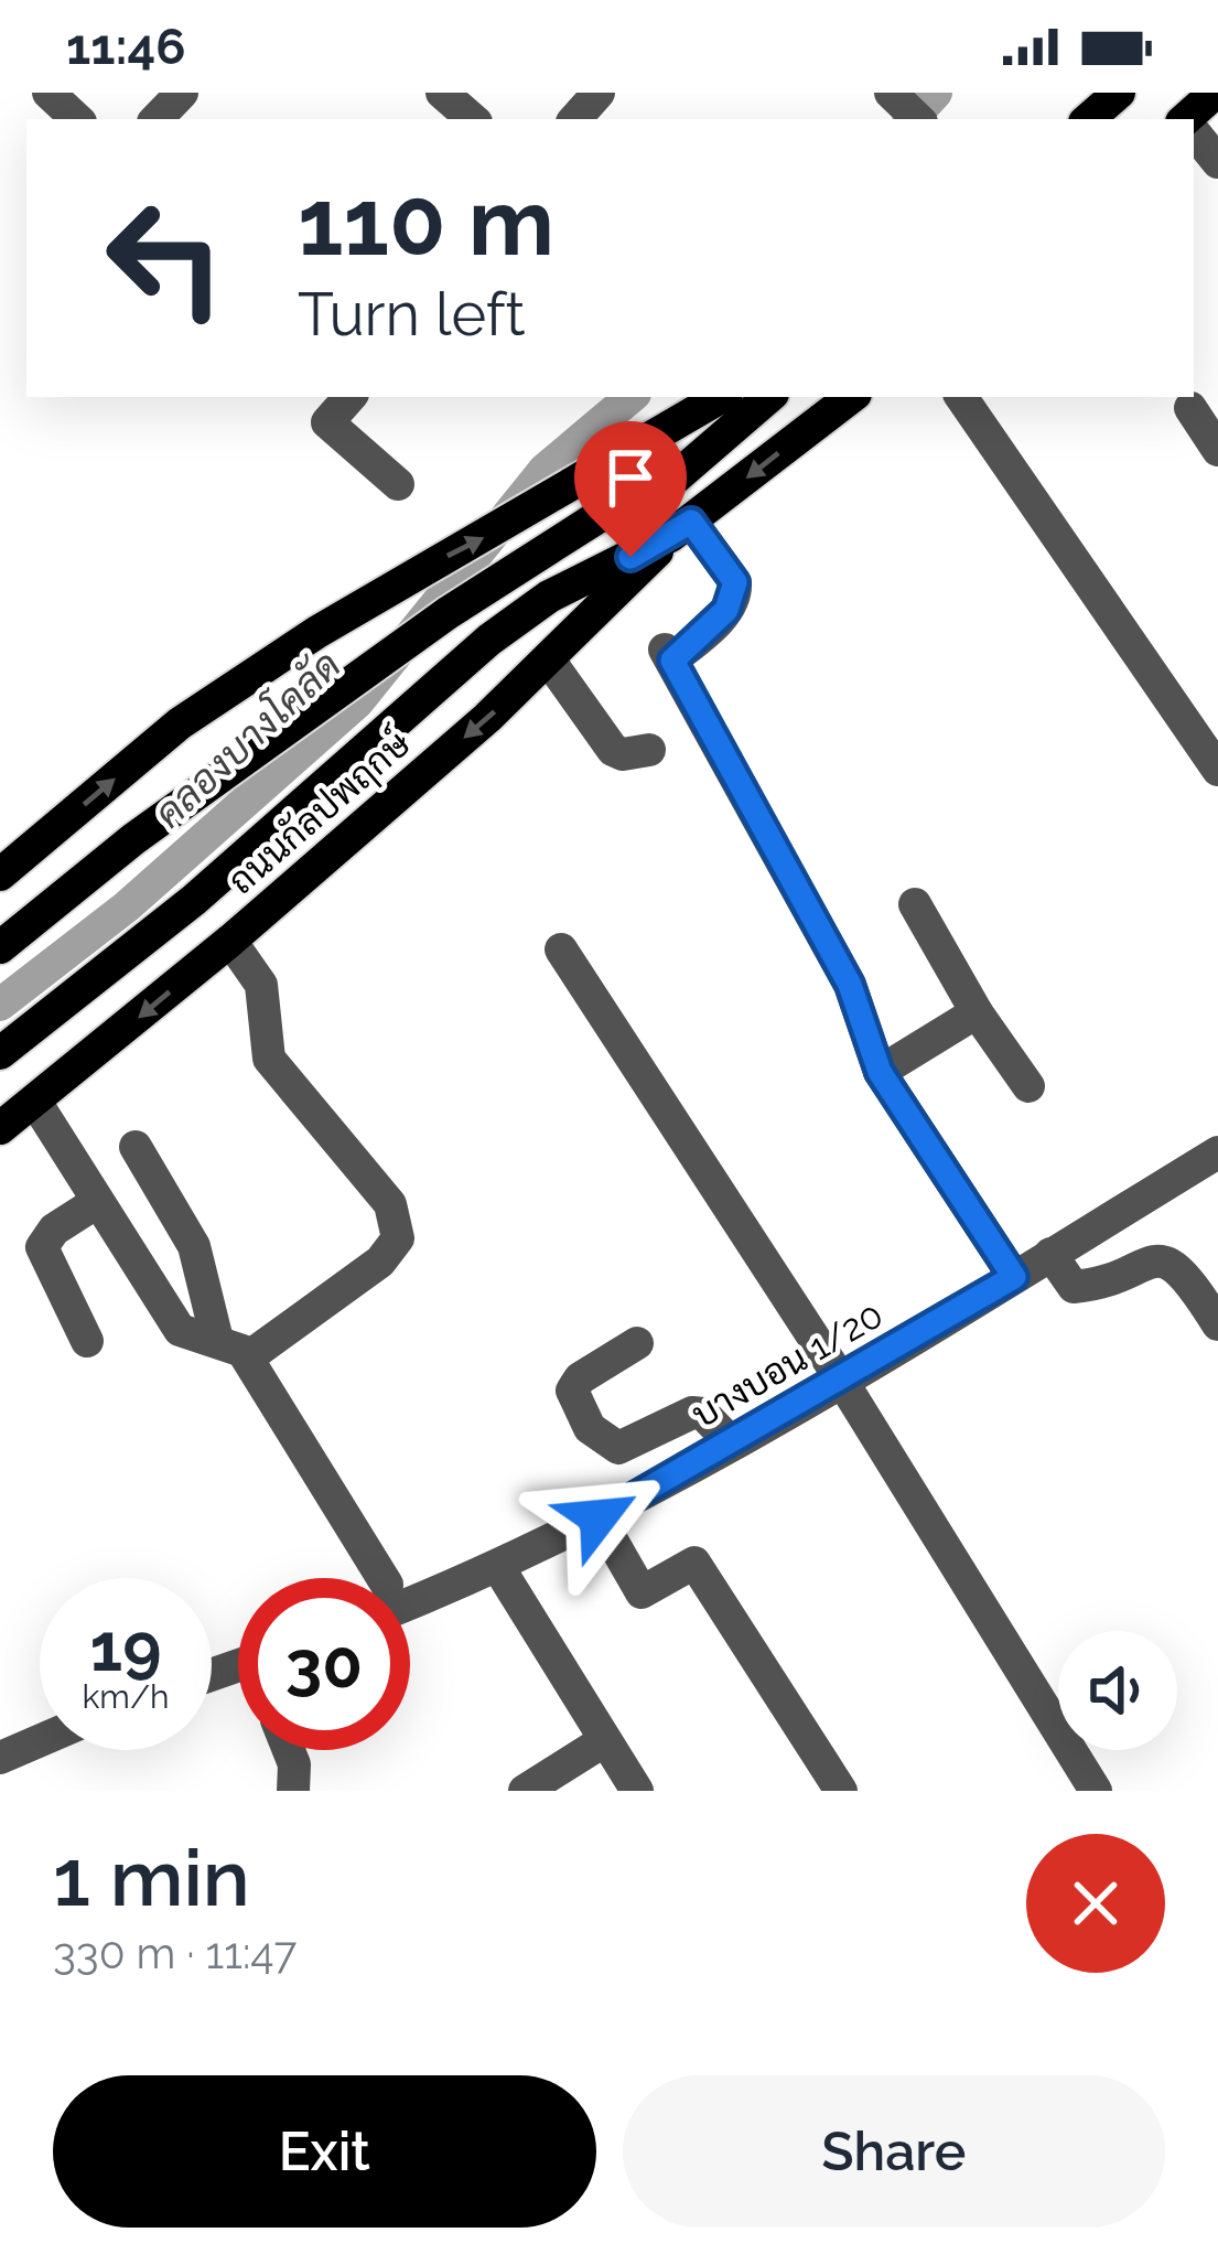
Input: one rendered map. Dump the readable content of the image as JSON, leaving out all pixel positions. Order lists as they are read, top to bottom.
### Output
{
  "streets": {
    "main road": ["ถนนกัลปพฤกษ์"],
    "street": ["บางบอน 1/20"]
  },
  "water": ["คลองบางโคลัด"],
  "page": {
    "status": "11:46",
    "turn": ["110 m", "Turn left"],
    "speed": "19 km/h",
    "limit": "30",
    "heading": ["1 min", "330 m · 11:47"],
    "buttons": ["Exit", "Share"]
  }
}
